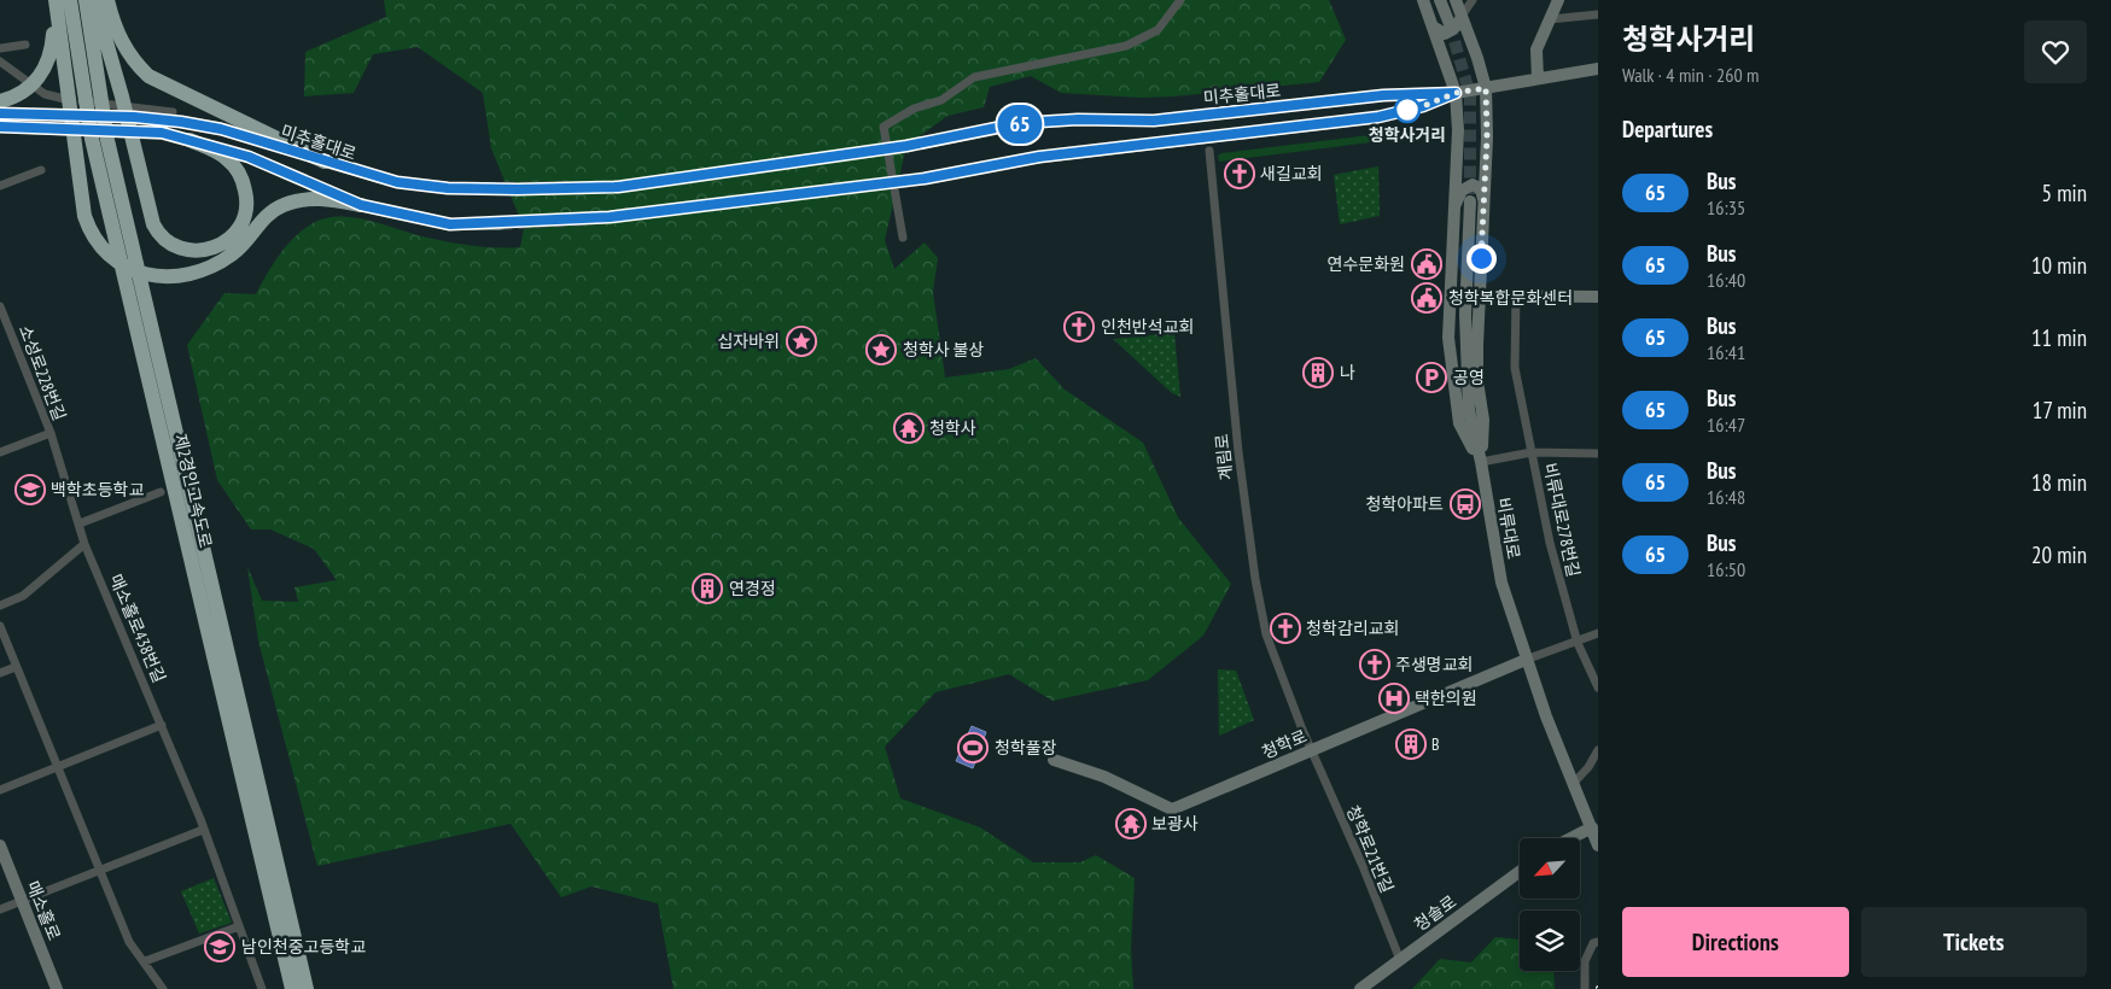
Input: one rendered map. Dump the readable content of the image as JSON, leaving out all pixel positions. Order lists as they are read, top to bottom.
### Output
{
  "streets": {
    "highway": ["제2경인고속도로"],
    "main road": [
      "미추홀대로",
      "비류대로",
      "청학로",
      "매소홀로",
      "청솔로"
    ],
    "street": [
      "소성로228번길",
      "계림로",
      "비류대로278번길",
      "매소홀로438번길",
      "청학로21번길"
    ]
  },
  "crossings": [
    ["소성로228번길", "매소홀로438번길"],
    ["계림로", "청학로"],
    ["계림로", "청학로21번길"],
    ["비류대로278번길", "비류대로"],
    ["비류대로", "청학로"],
    ["청학로", "청학로21번길"],
    ["청학로21번길", "청솔로"]
  ],
  "places": {
    "other": ["청학사거리"],
    "church": [
      "새길교회",
      "인천반석교회",
      "청학감리교회",
      "주생명교회"
    ],
    "public building": ["연수문화원", "청학복합문화센터"],
    "place": ["십자바위", "청학사 불상"],
    "building": ["나", "연경정", "B"],
    "parking": ["공영"],
    "temple": ["청학사", "보광사"],
    "school or university": ["백학초등학교", "남인천중고등학교"],
    "bus stop": ["청학아파트"],
    "hospital": ["택한의원"],
    "sports": ["청학풀장"]
  },
  "lines": ["bus line 65"],
  "north": "bottom left",
  "page": {
    "on_map": "65",
    "heading": [
      ["청학사거리", "Walk · 4 min · 260 m"],
      "Departures"
    ],
    "list": [
      {
        "mark": "65",
        "name": "Bus",
        "note": "16:35",
        "value": "5 min"
      },
      {
        "mark": "65",
        "name": "Bus",
        "note": "16:40",
        "value": "10 min"
      },
      {
        "mark": "65",
        "name": "Bus",
        "note": "16:41",
        "value": "11 min"
      },
      {
        "mark": "65",
        "name": "Bus",
        "note": "16:47",
        "value": "17 min"
      },
      {
        "mark": "65",
        "name": "Bus",
        "note": "16:48",
        "value": "18 min"
      },
      {
        "mark": "65",
        "name": "Bus",
        "note": "16:50",
        "value": "20 min"
      }
    ],
    "buttons": ["Directions", "Tickets"]
  }
}
